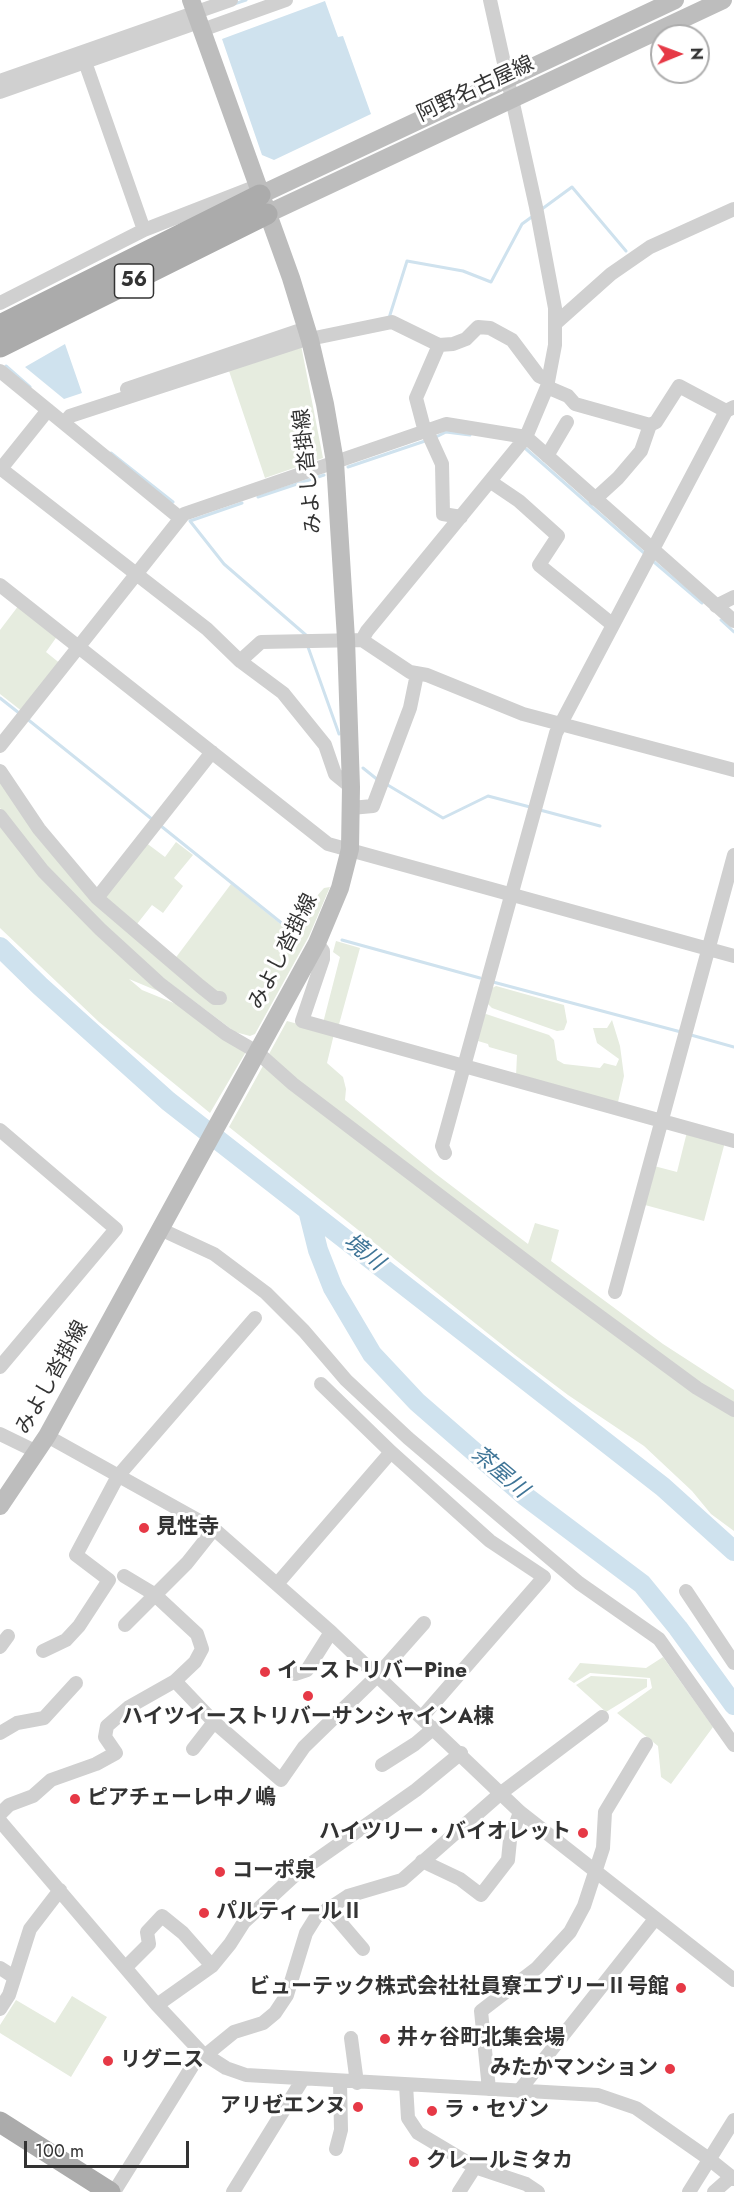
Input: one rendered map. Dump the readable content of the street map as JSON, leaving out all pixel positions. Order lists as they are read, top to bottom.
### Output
{
  "streets": {
    "main road": ["阿野名古屋線", "56", "みよし沓掛線"]
  },
  "crossings": [
    ["阿野名古屋線", "56"],
    ["阿野名古屋線", "みよし沓掛線"],
    ["56", "みよし沓掛線"]
  ],
  "water": ["境川", "茶屋川"],
  "places": [
    "見性寺",
    "イーストリバーPine",
    "ハイツイーストリバーサンシャインA棟",
    "ピアチェーレ中ノ嶋",
    "ハイツリー・バイオレット",
    "コーポ泉",
    "パルティールⅡ",
    "ビューテック株式会社社員寮エブリーⅡ号館",
    "井ヶ谷町北集会場",
    "リグニス",
    "みたかマンション",
    "アリゼエンヌ",
    "ラ・セゾン",
    "クレールミタカ"
  ],
  "scale_bar": "100 m",
  "north": "right"
}
